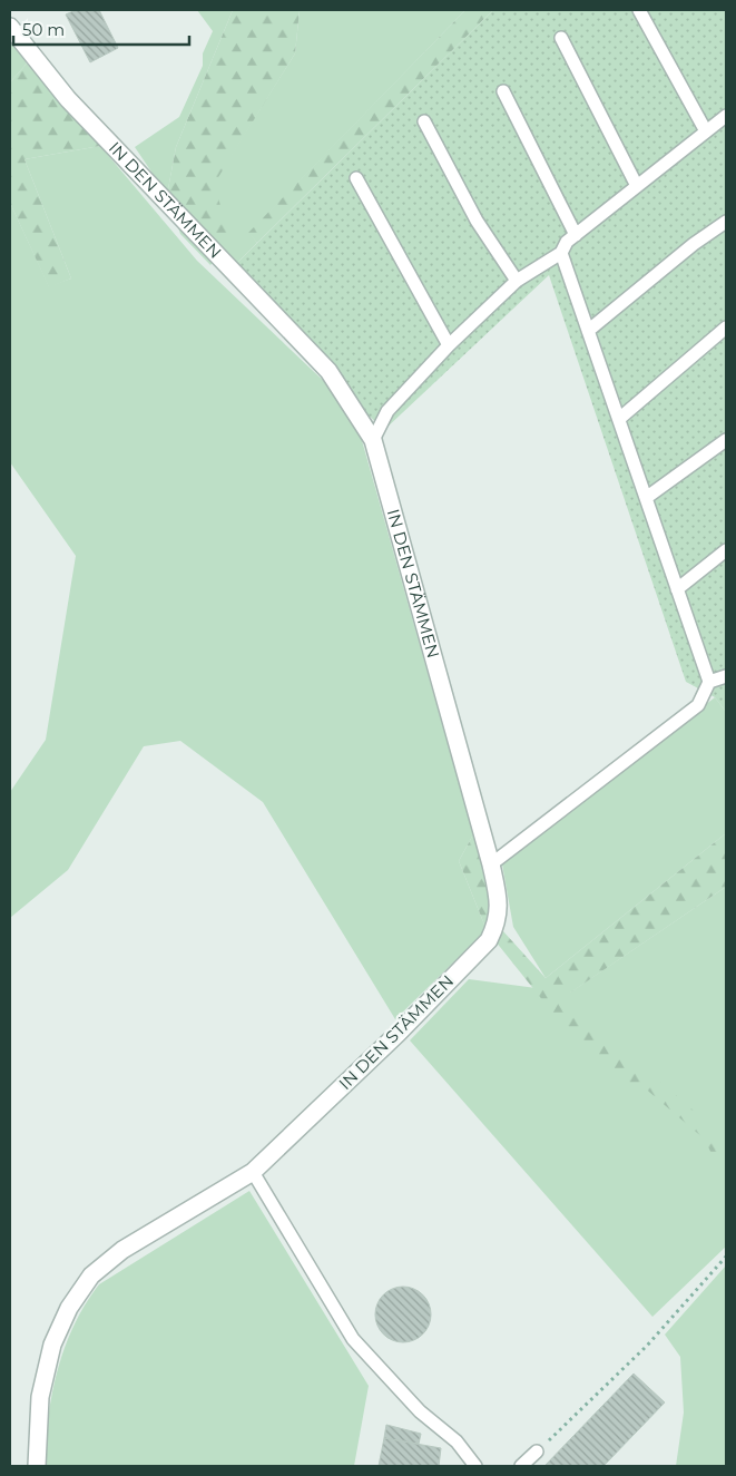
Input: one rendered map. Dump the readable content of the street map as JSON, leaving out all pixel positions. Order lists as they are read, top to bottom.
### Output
{
  "streets": {
    "street": ["IN DEN STÄMMEN"]
  },
  "scale_bar": "50 m"
}
